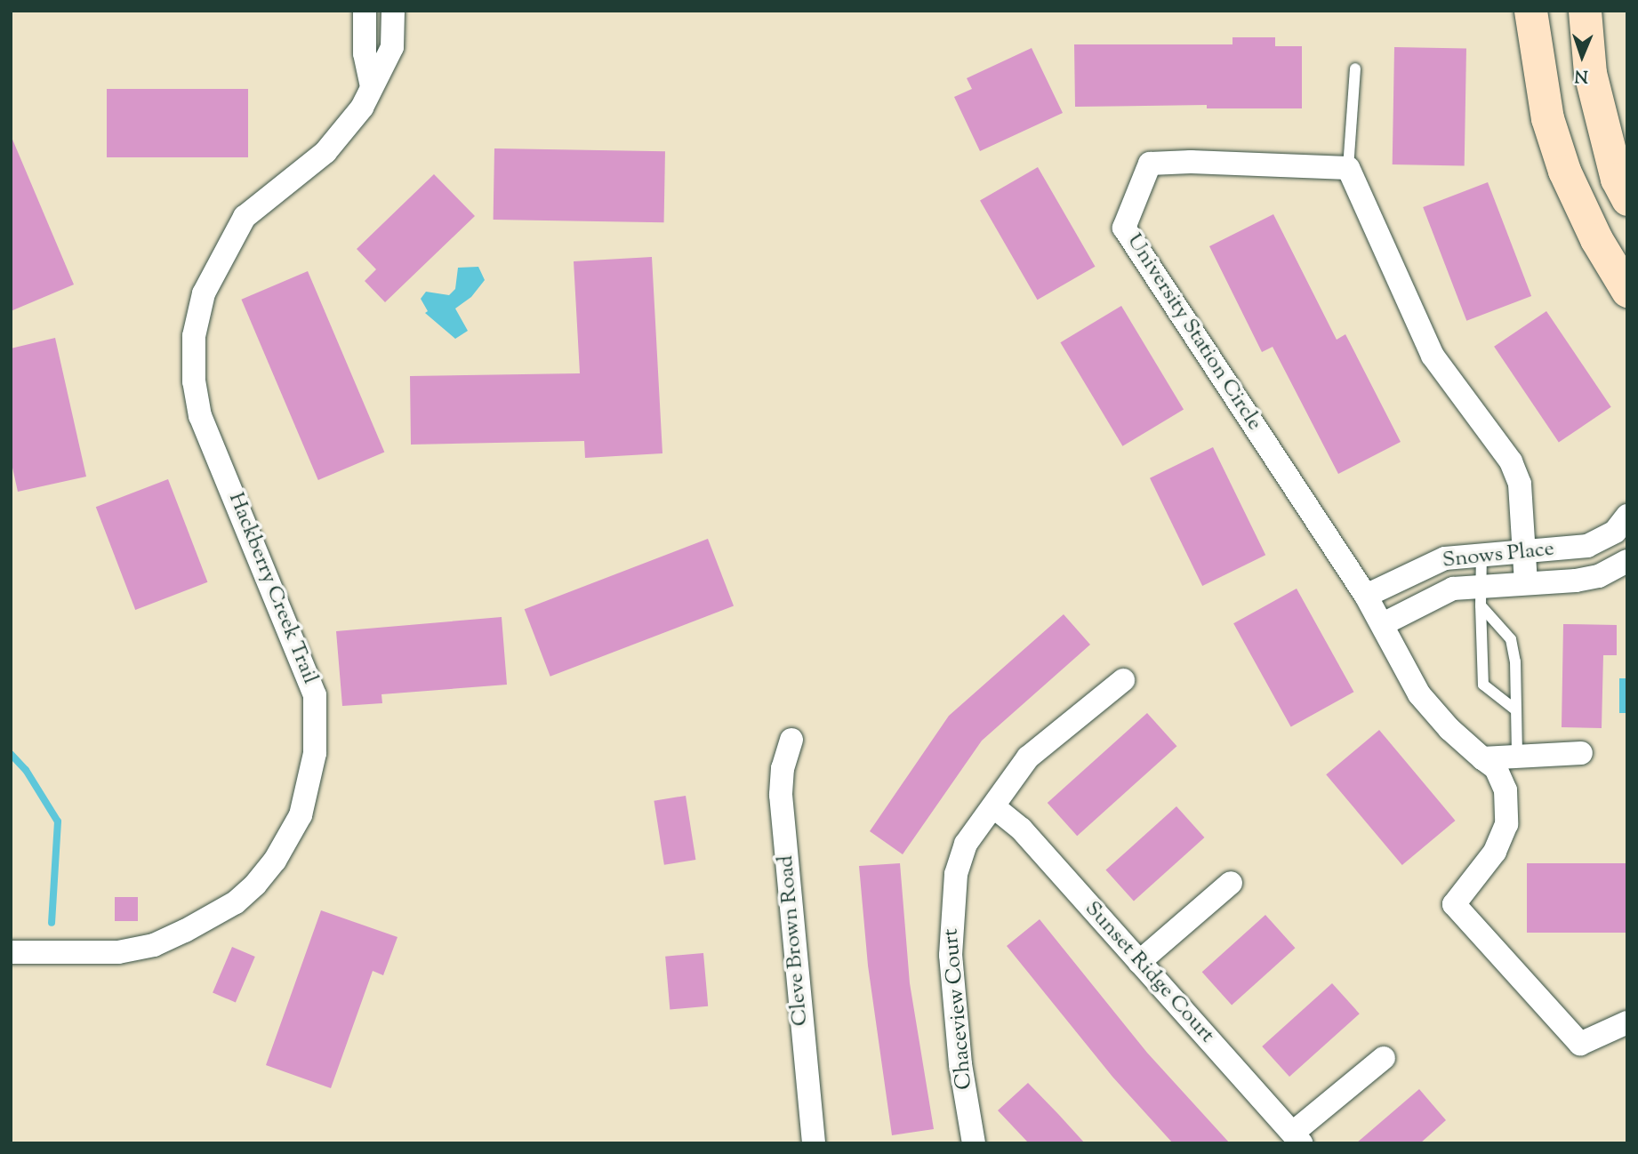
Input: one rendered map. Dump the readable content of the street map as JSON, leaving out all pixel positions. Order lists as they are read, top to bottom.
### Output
{
  "streets": {
    "street": [
      "University Station Circle",
      "Snows Place",
      "Hackberry Creek Trail",
      "Cleve Brown Road",
      "Sunset Ridge Court",
      "Chaceview Court"
    ]
  },
  "crossings": [
    ["University Station Circle", "Snows Place"],
    ["Sunset Ridge Court", "Chaceview Court"]
  ],
  "north": "bottom"
}
